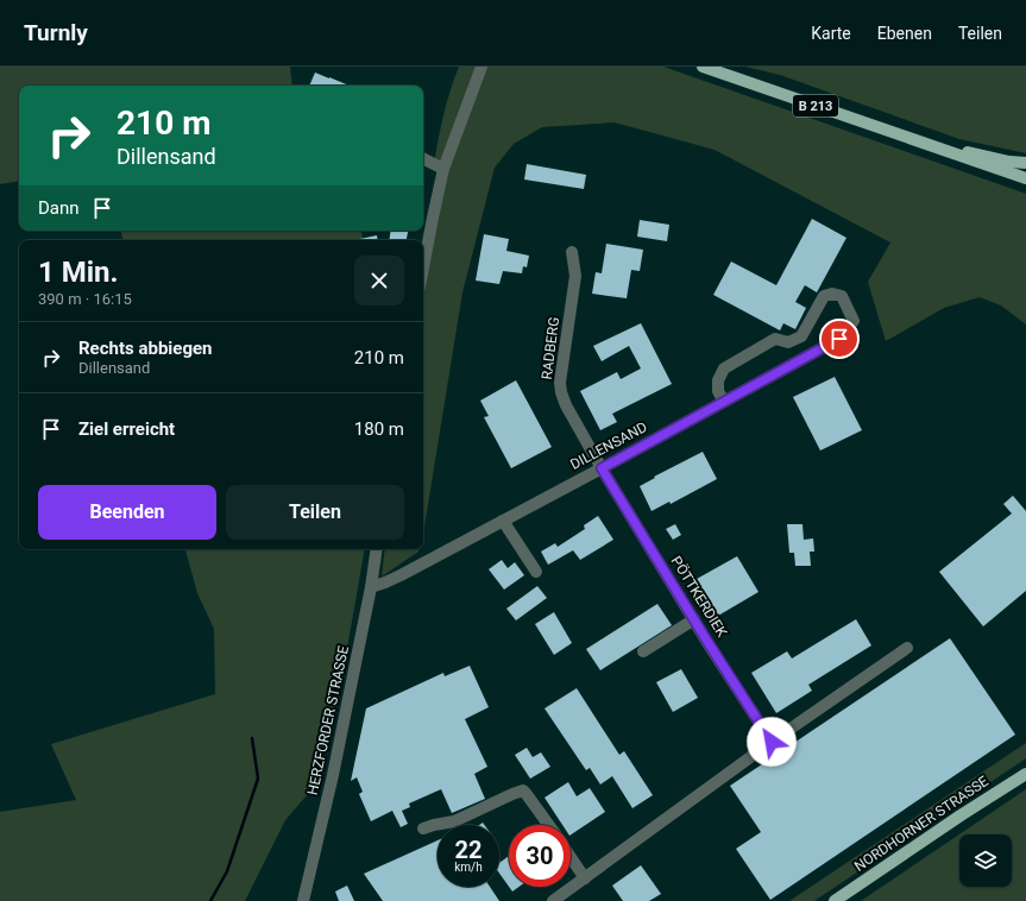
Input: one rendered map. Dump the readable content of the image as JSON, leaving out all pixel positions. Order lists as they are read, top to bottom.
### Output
{
  "streets": {
    "main road": ["B 213", "NORDHORNER STRASSE"],
    "street": [
      "RADBERG",
      "DILLENSAND",
      "PÖTTKERDIEK",
      "HERZFORDER STRASSE"
    ]
  },
  "crossings": [
    ["RADBERG", "DILLENSAND"],
    ["RADBERG", "PÖTTKERDIEK"],
    ["DILLENSAND", "PÖTTKERDIEK"],
    ["DILLENSAND", "HERZFORDER STRASSE"]
  ],
  "page": {
    "header": "Turnly",
    "nav": ["Karte", "Ebenen", "Teilen"],
    "turn": ["210 m", "Dillensand"],
    "then": "Dann",
    "heading": ["1 Min.", "390 m · 16:15"],
    "list": [
      {
        "name": "Rechts abbiegen",
        "note": "Dillensand",
        "value": "210 m"
      },
      {
        "name": "Ziel erreicht",
        "value": "180 m"
      }
    ],
    "buttons": ["Beenden", "Teilen"],
    "speed": "22 km/h",
    "limit": "30"
  }
}
